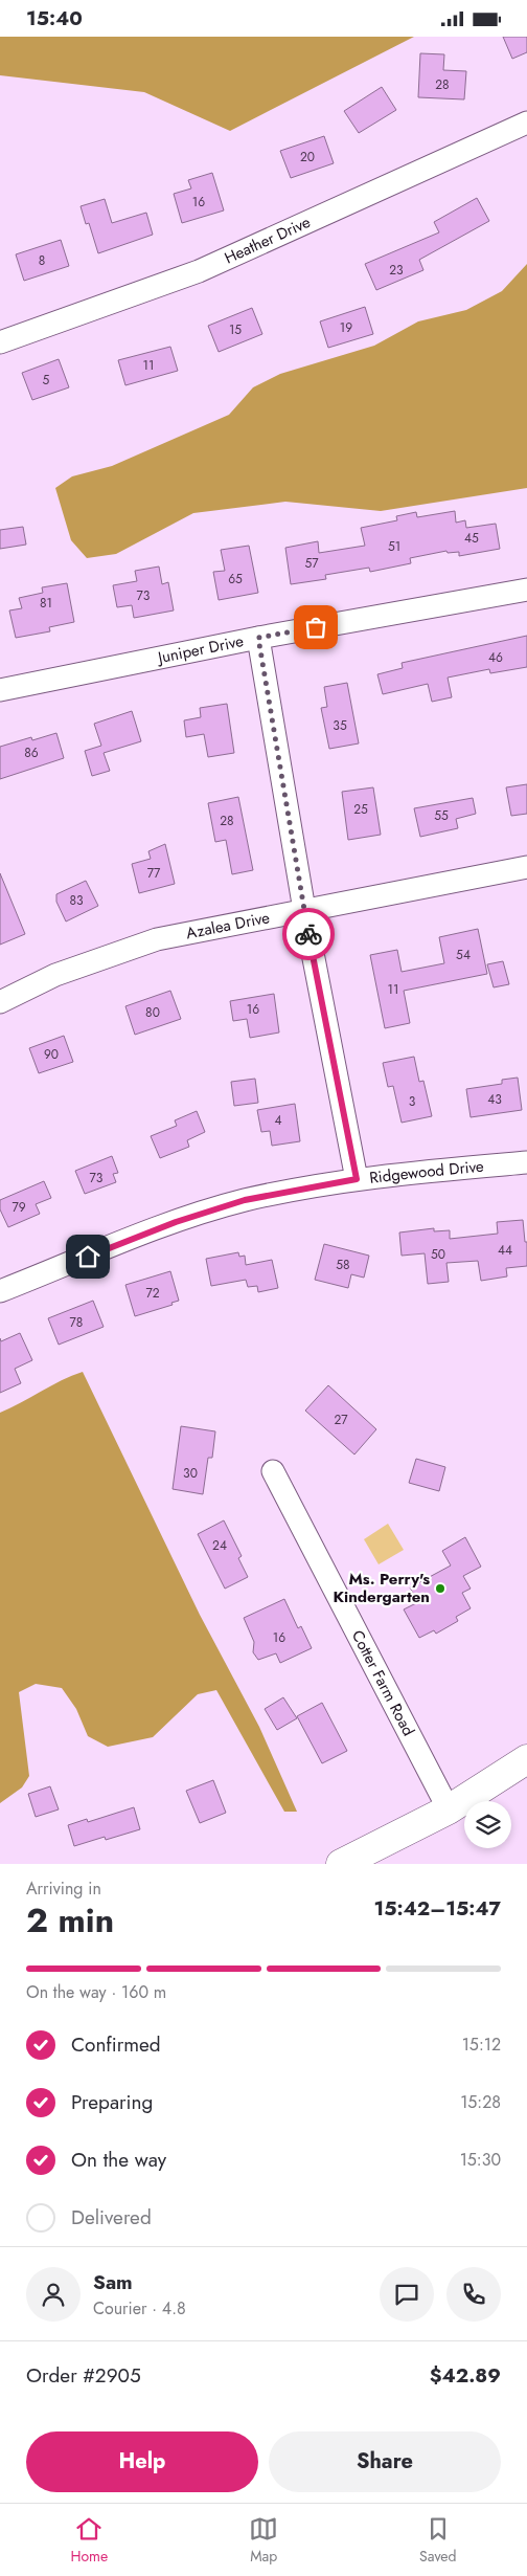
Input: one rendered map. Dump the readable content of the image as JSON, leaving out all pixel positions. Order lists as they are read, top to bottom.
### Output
{
  "streets": {
    "street": [
      "Heather Drive",
      "Juniper Drive",
      "Azalea Drive",
      "Ridgewood Drive",
      "Cotter Farm Road"
    ]
  },
  "places": ["Ms. Perry's Kindergarten"],
  "house_numbers": [
    "28",
    "20",
    "16",
    "8",
    "23",
    "19",
    "15",
    "11",
    "5",
    "45",
    "51",
    "57",
    "65",
    "73",
    "81",
    "46",
    "35",
    "86",
    "25",
    "55",
    "28",
    "77",
    "83",
    "54",
    "11",
    "16",
    "80",
    "90",
    "43",
    "3",
    "4",
    "73",
    "79",
    "44",
    "50",
    "58",
    "72",
    "78",
    "27",
    "30",
    "24",
    "16"
  ],
  "page": {
    "status": "15:40",
    "heading": ["2 min", "Arriving in", "15:42–15:47"],
    "panel": [
      "Sam",
      "Courier · 4.8",
      "Order #2905",
      "$42.89"
    ],
    "bar": "On the way · 160 m",
    "list": [
      ["Confirmed", "15:12"],
      ["Preparing", "15:28"],
      ["On the way", "15:30"],
      "Delivered"
    ],
    "buttons": ["Help", "Share"],
    "tabs": ["Home", "Map", "Saved"]
  }
}
